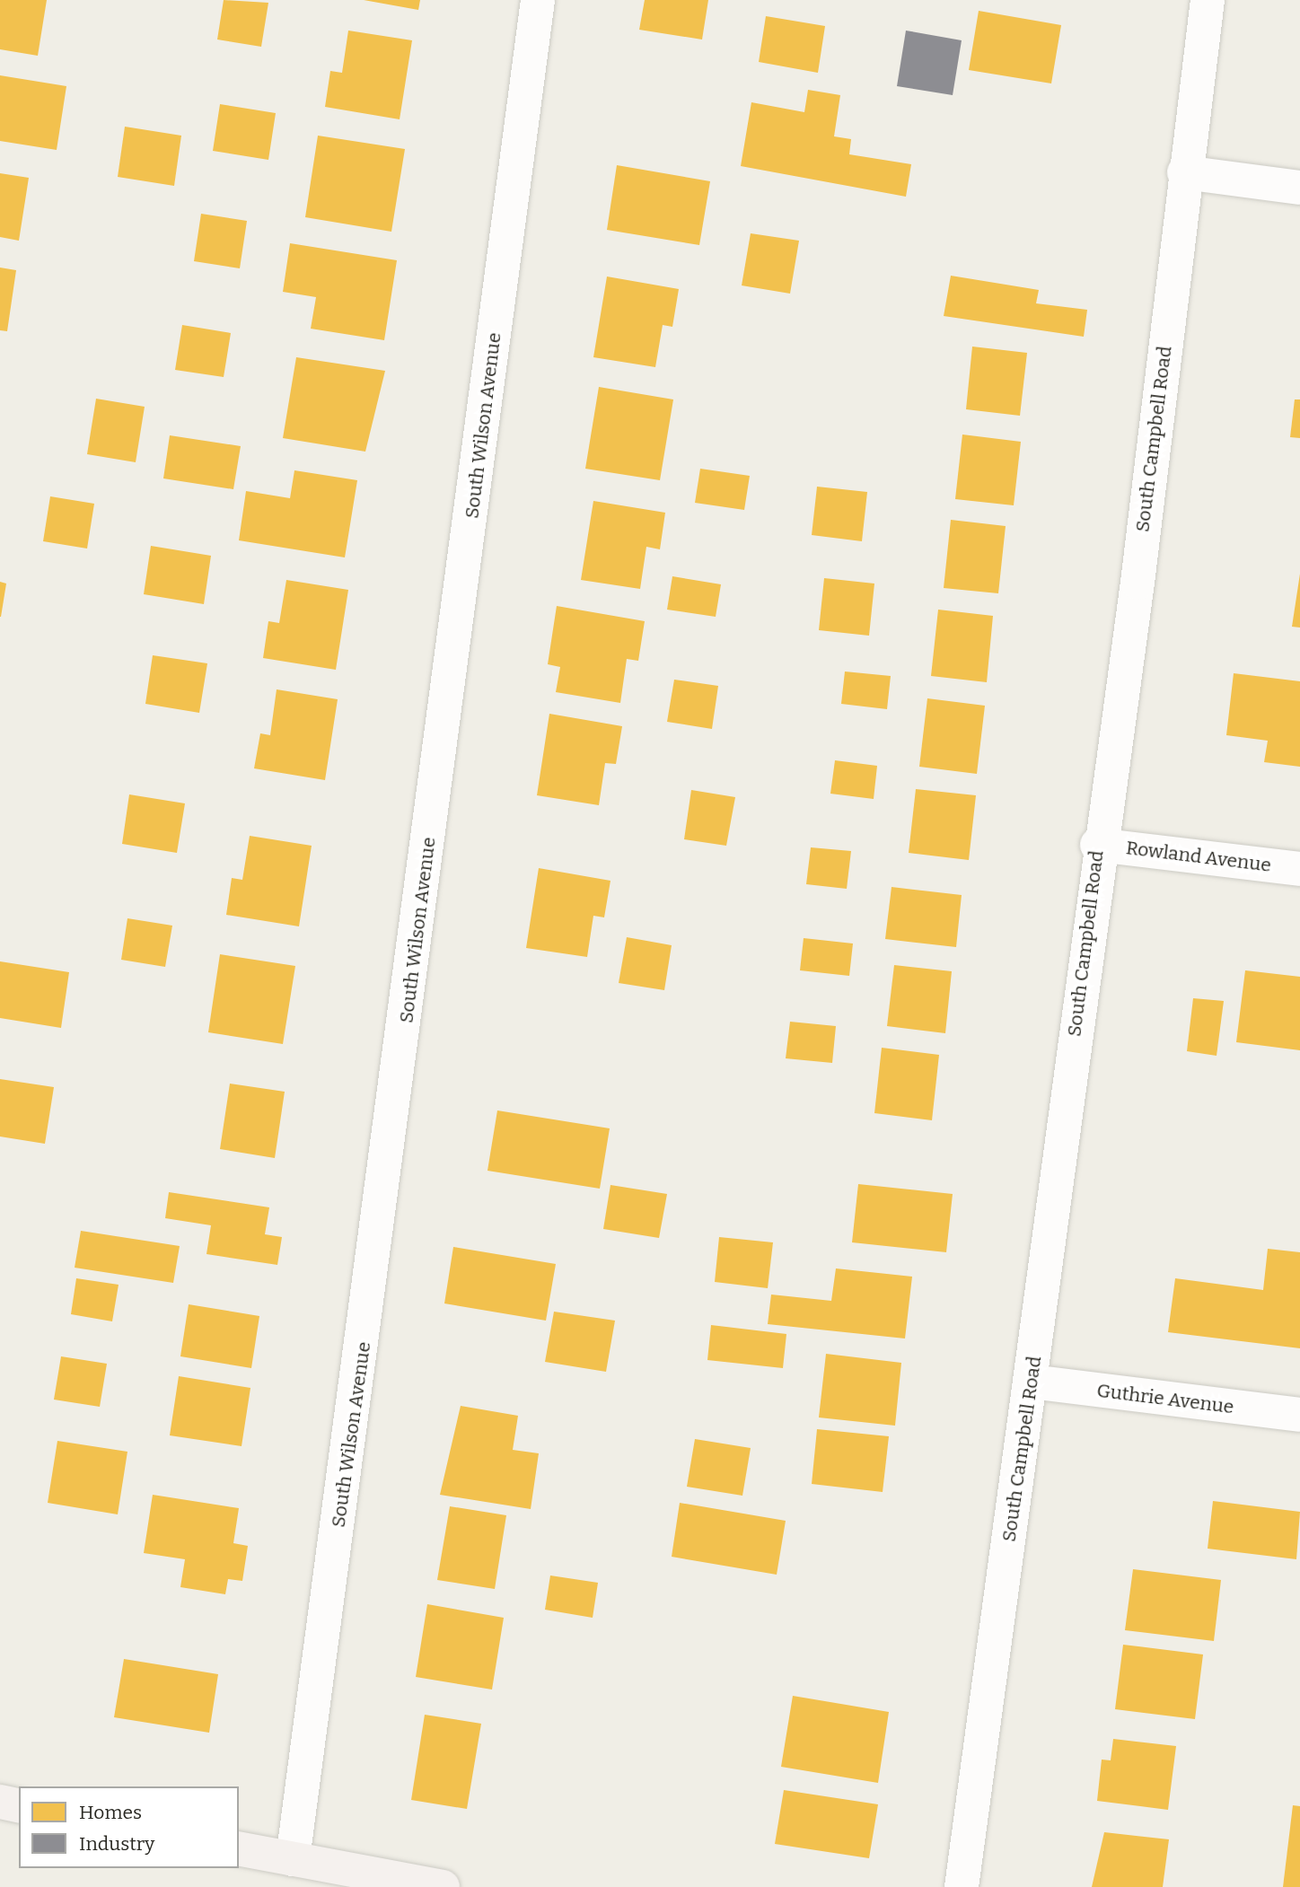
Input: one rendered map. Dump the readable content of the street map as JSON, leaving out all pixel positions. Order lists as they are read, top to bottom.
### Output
{
  "streets": {
    "street": [
      "South Wilson Avenue",
      "South Campbell Road",
      "Rowland Avenue",
      "Guthrie Avenue"
    ]
  },
  "crossings": [
    ["South Campbell Road", "Rowland Avenue"],
    ["South Campbell Road", "Guthrie Avenue"]
  ],
  "legend": ["Homes", "Industry"]
}
